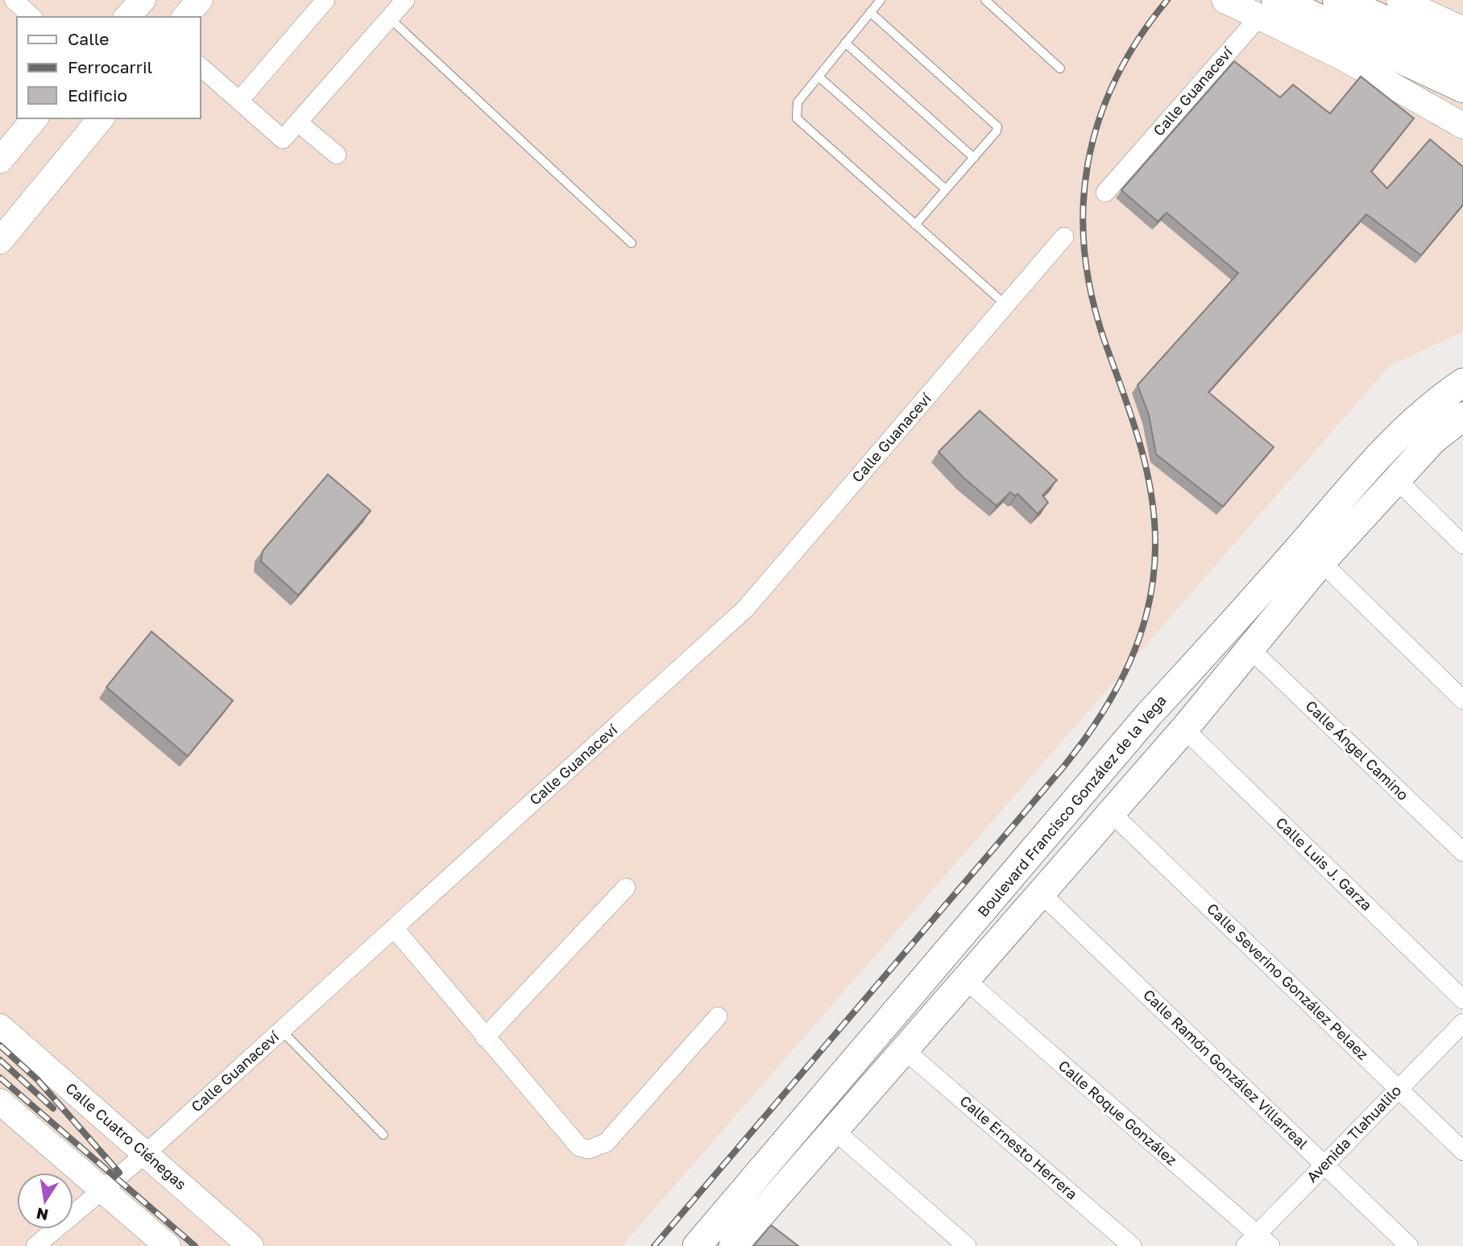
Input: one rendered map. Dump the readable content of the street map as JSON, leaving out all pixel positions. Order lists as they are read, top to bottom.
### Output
{
  "streets": {
    "main road": ["Boulevard Francisco González de la Vega"],
    "street": [
      "Calle Guanaceví",
      "Calle Ángel Camino",
      "Calle Luis J. Garza",
      "Calle Severino González Pelaez",
      "Calle Ramón González Villarreal",
      "Calle Roque González",
      "Avenida Tlahualilo",
      "Calle Cuatro Ciénegas",
      "Calle Ernesto Herrera"
    ]
  },
  "crossings": [
    ["Calle Guanaceví", "Calle Cuatro Ciénegas"],
    ["Calle Ángel Camino", "Boulevard Francisco González de la Vega"],
    ["Boulevard Francisco González de la Vega", "Calle Luis J. Garza"],
    ["Boulevard Francisco González de la Vega", "Calle Severino González Pelaez"],
    ["Boulevard Francisco González de la Vega", "Calle Ramón González Villarreal"],
    ["Boulevard Francisco González de la Vega", "Calle Roque González"],
    ["Boulevard Francisco González de la Vega", "Calle Ernesto Herrera"],
    ["Calle Severino González Pelaez", "Avenida Tlahualilo"],
    ["Calle Ramón González Villarreal", "Avenida Tlahualilo"],
    ["Calle Roque González", "Avenida Tlahualilo"]
  ],
  "legend": ["Calle", "Ferrocarril", "Edificio"],
  "north": "bottom"
}
